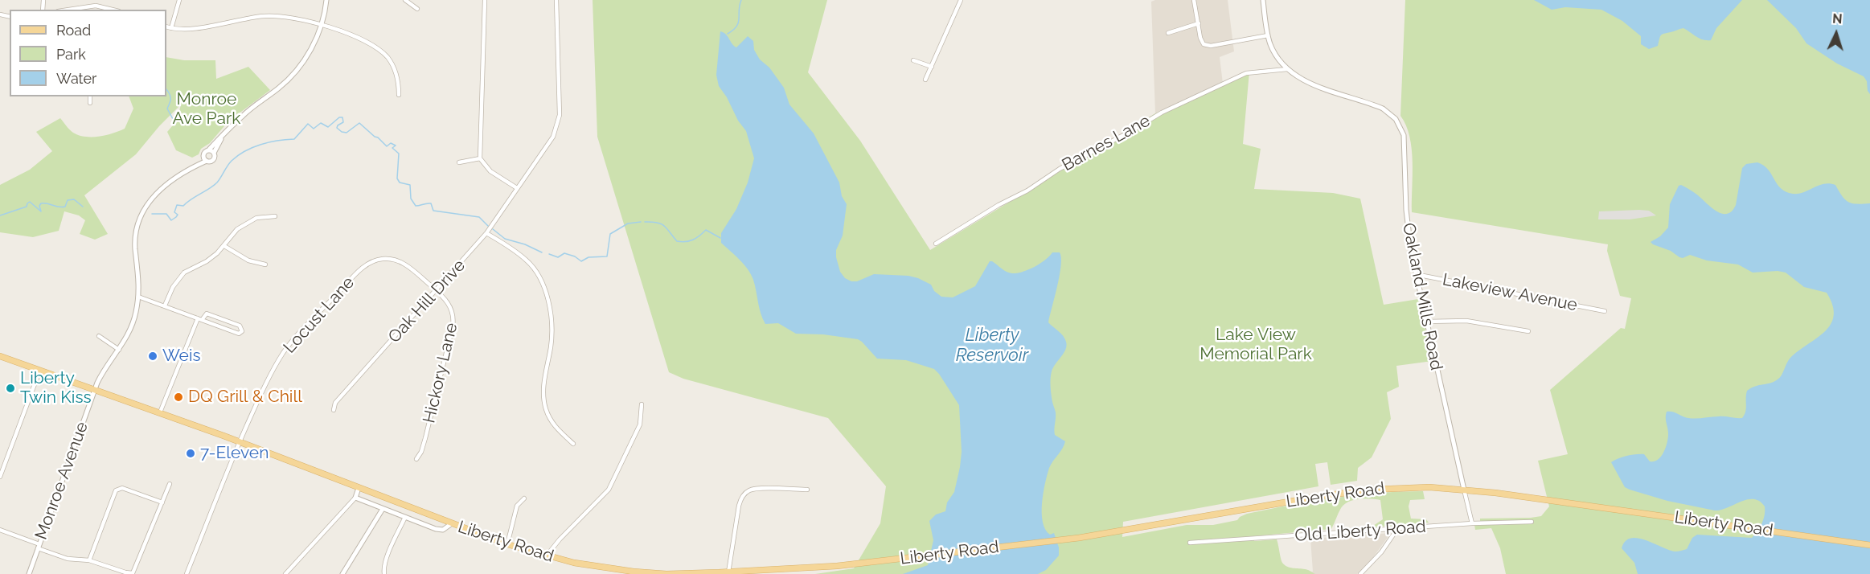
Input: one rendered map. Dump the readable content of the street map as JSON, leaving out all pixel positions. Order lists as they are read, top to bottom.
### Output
{
  "streets": {
    "main road": ["Liberty Road"],
    "street": [
      "Barnes Lane",
      "Lakeview Avenue",
      "Oakland Mills Road",
      "Oak Hill Drive",
      "Locust Lane",
      "Hickory Lane",
      "Monroe Avenue",
      "Old Liberty Road"
    ]
  },
  "crossings": [
    ["Barnes Lane", "Oakland Mills Road"],
    ["Lakeview Avenue", "Oakland Mills Road"],
    ["Oakland Mills Road", "Liberty Road"],
    ["Oakland Mills Road", "Old Liberty Road"],
    ["Oak Hill Drive", "Locust Lane"],
    ["Oak Hill Drive", "Hickory Lane"],
    ["Locust Lane", "Hickory Lane"],
    ["Locust Lane", "Liberty Road"],
    ["Monroe Avenue", "Liberty Road"]
  ],
  "water": ["Liberty Reservoir"],
  "parks": ["Monroe Ave Park", "Lake View Memorial Park"],
  "places": [
    "Weis",
    "Liberty Twin Kiss",
    "DQ Grill & Chill",
    "7-Eleven"
  ],
  "legend": ["Road", "Park", "Water"],
  "north": "top"
}
